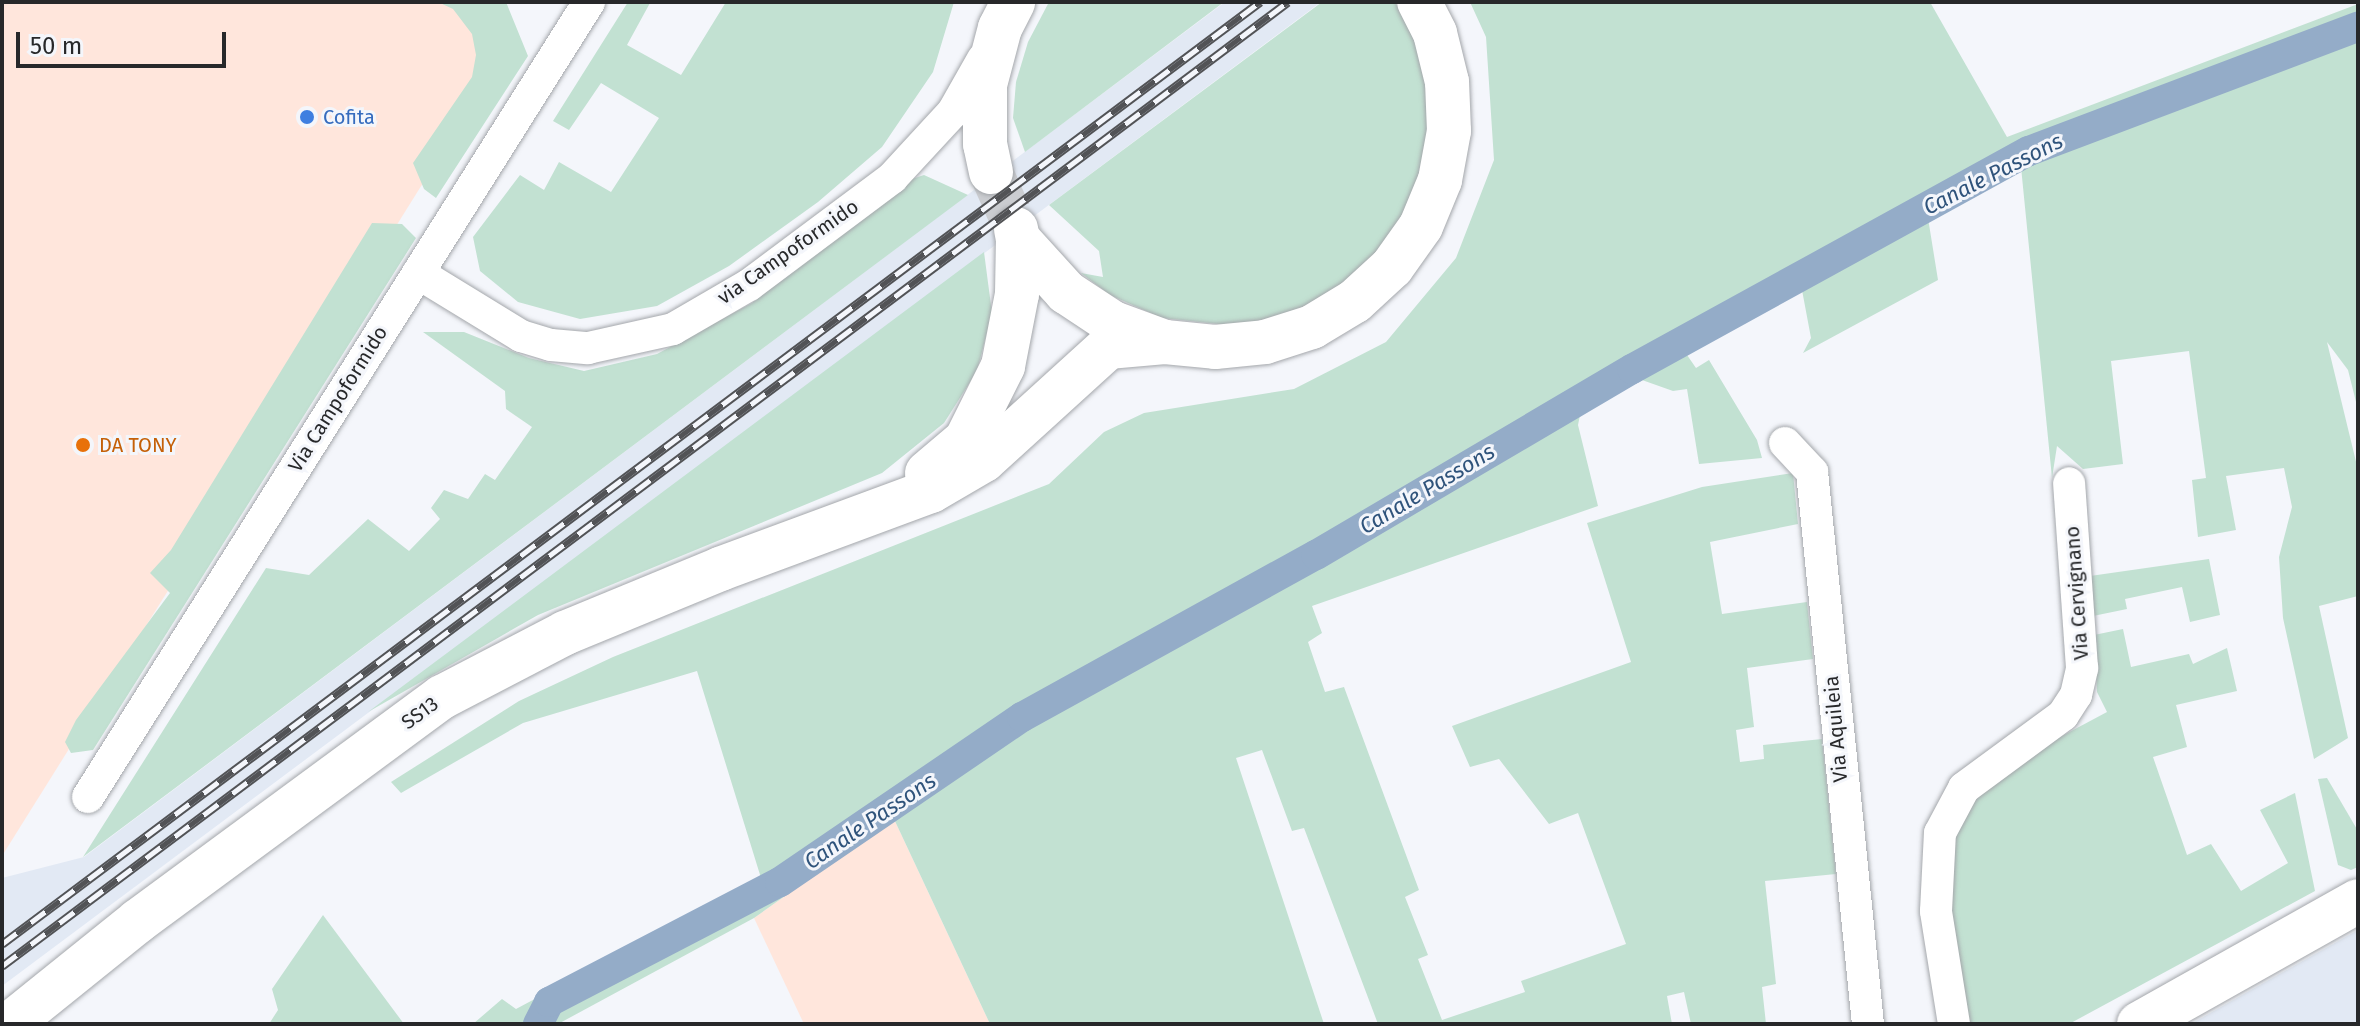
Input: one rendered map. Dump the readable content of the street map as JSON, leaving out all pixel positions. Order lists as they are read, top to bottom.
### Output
{
  "streets": {
    "main road": ["SS13"],
    "street": [
      "via Campoformido",
      "Via Campoformido",
      "Via Cervignano",
      "Via Aquileia"
    ]
  },
  "crossings": [
    ["via Campoformido", "Via Campoformido"]
  ],
  "water": ["Canale Passons"],
  "places": ["Cofita", "DA TONY"],
  "scale_bar": "50 m"
}
